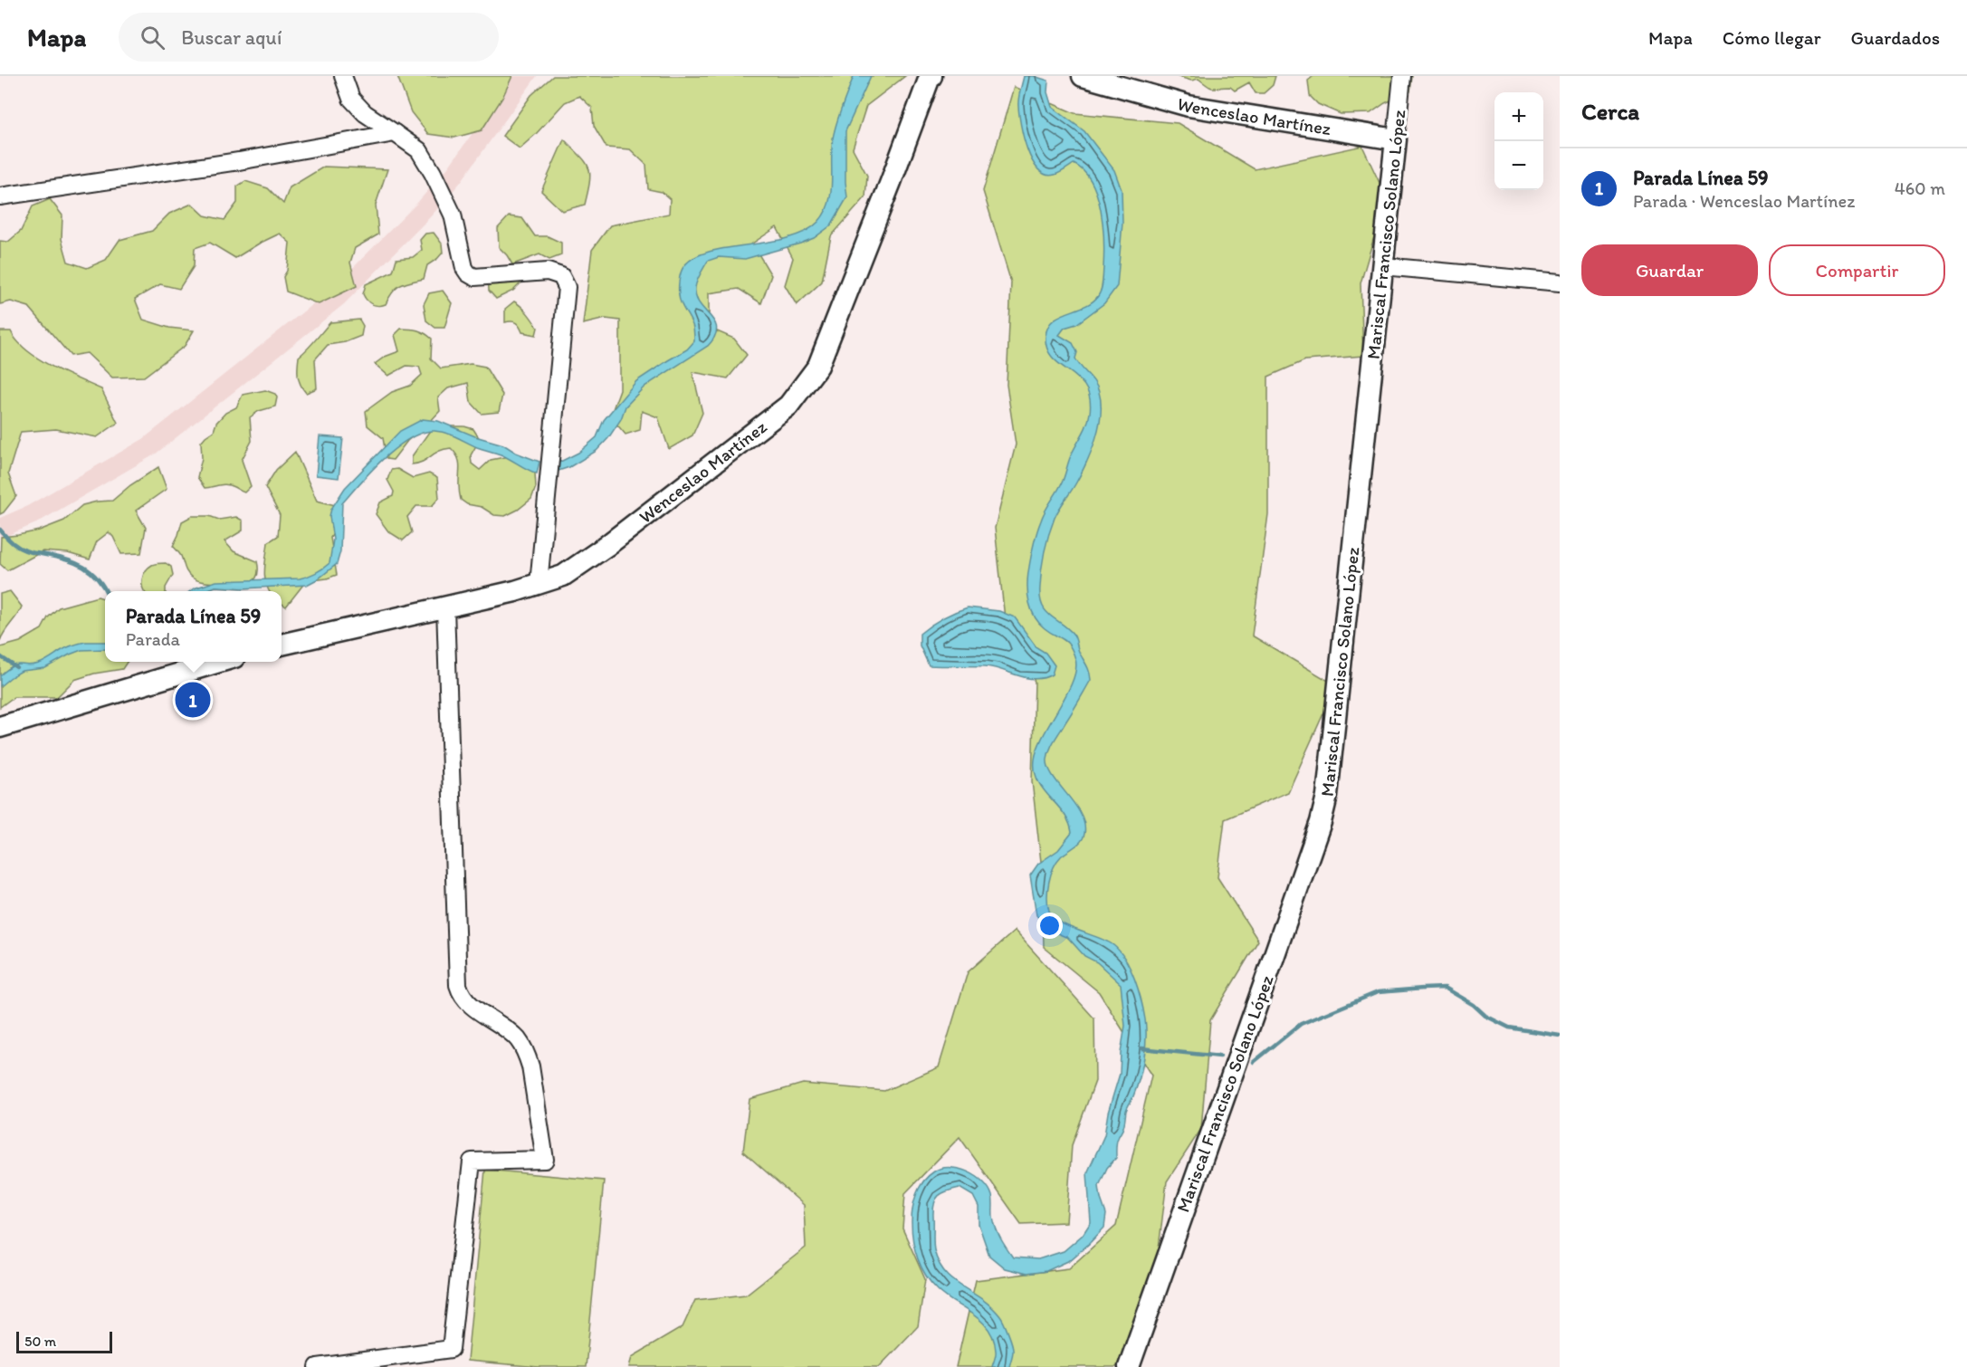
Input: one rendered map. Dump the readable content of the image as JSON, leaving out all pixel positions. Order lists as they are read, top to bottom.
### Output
{
  "streets": {
    "main road": ["Wenceslao Martínez", "Mariscal Francisco Solano López"]
  },
  "crossings": [
    ["Wenceslao Martínez", "Mariscal Francisco Solano López"]
  ],
  "scale_bar": "50 m",
  "page": {
    "header": "Mapa",
    "search": "Buscar aquí",
    "nav": ["Mapa", "Cómo llegar", "Guardados"],
    "heading": "Cerca",
    "map_buttons": ["+", "−"],
    "list": [
      {
        "mark": "1",
        "name": "Parada Línea 59",
        "note": "Parada · Wenceslao Martínez",
        "value": "460 m"
      }
    ],
    "buttons": ["Guardar", "Compartir"],
    "popup": ["Parada Línea 59", "Parada"],
    "pins": "1",
    "scale": "50 m"
  }
}
